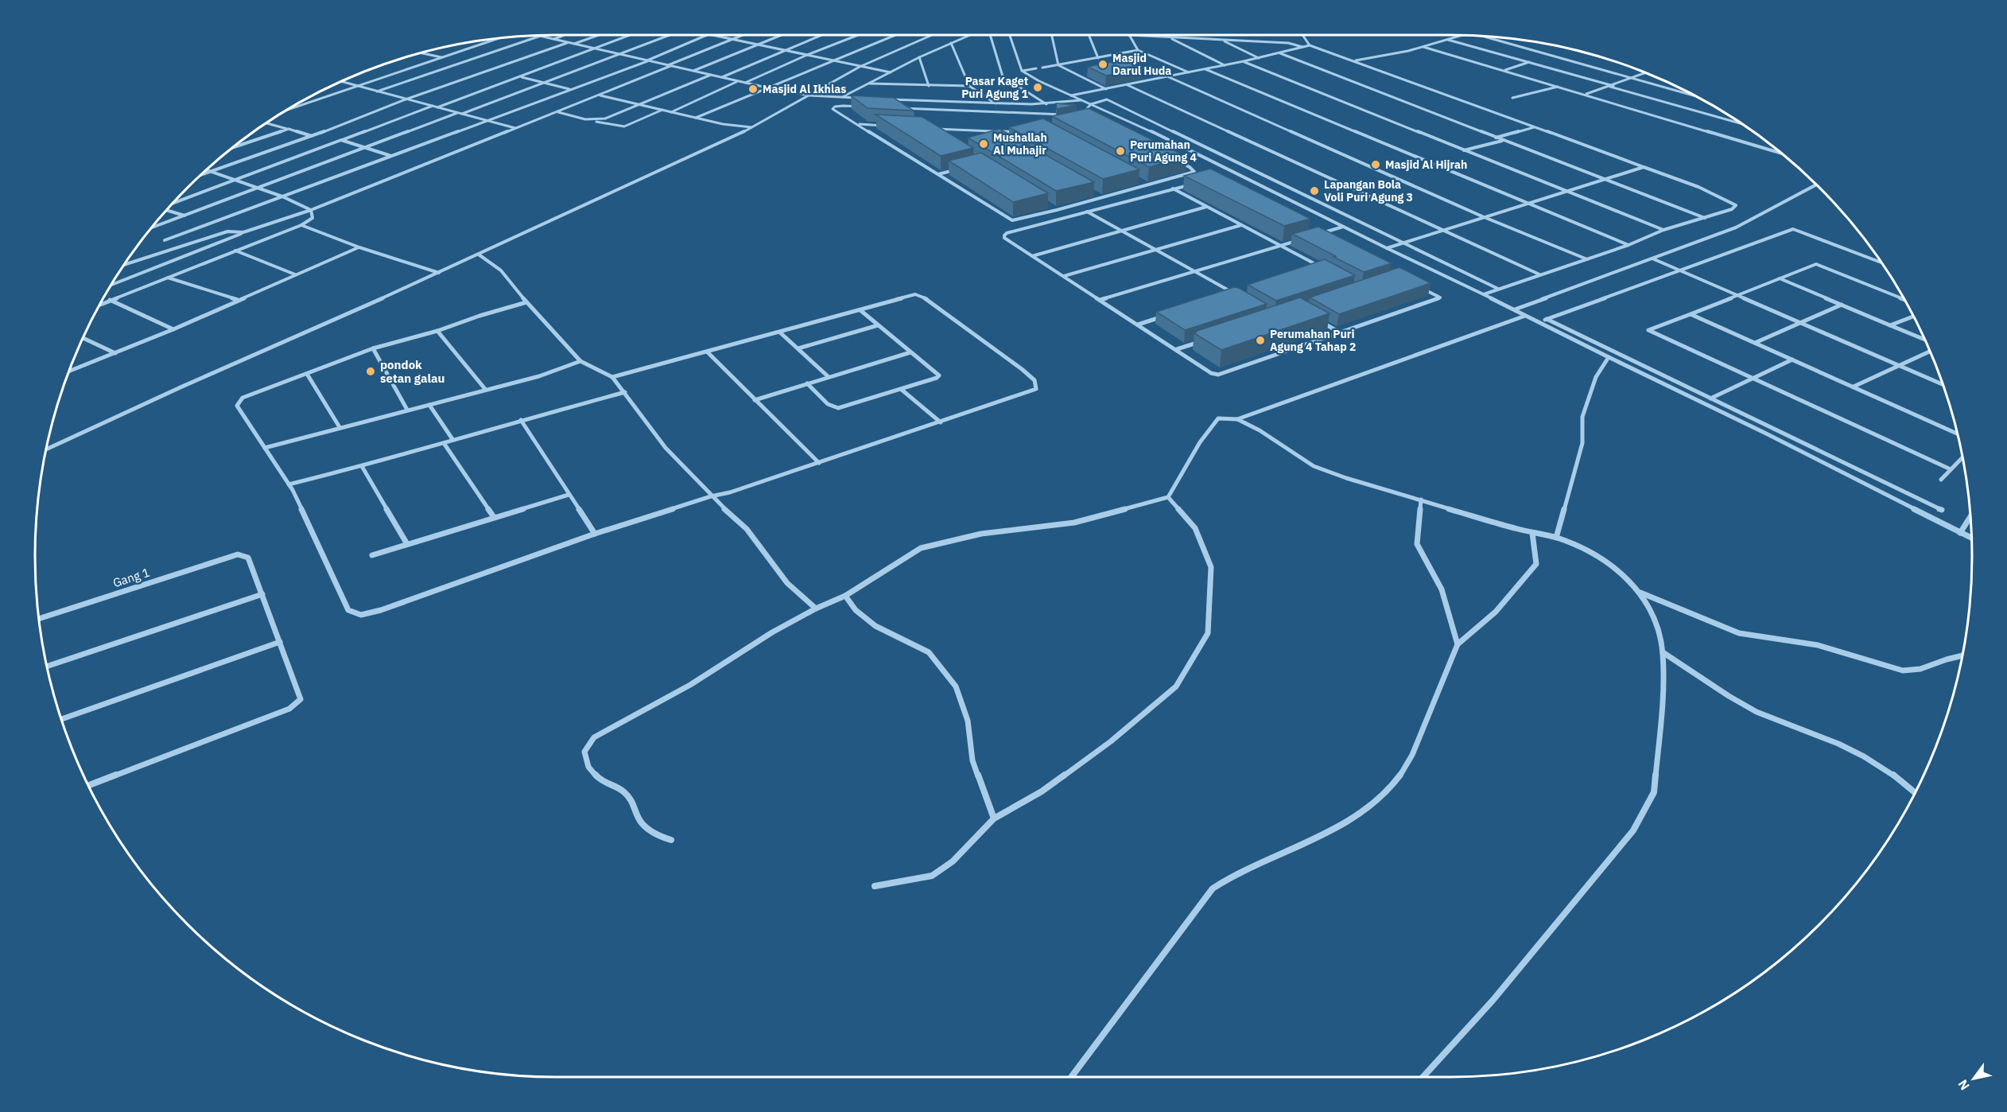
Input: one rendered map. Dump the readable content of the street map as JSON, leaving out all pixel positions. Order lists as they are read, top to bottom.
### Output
{
  "streets": {
    "street": ["Gang 1"]
  },
  "places": [
    "Masjid Darul Huda",
    "Pasar Kaget Puri Agung 1",
    "Masjid Al Ikhlas",
    "Mushallah Al Muhajir",
    "Perumahan Puri Agung 4",
    "Masjid Al Hijrah",
    "Lapangan Bola Voli Puri Agung 3",
    "Perumahan Puri Agung 4 Tahap 2",
    "pondok setan galau"
  ],
  "north": "bottom left"
}
